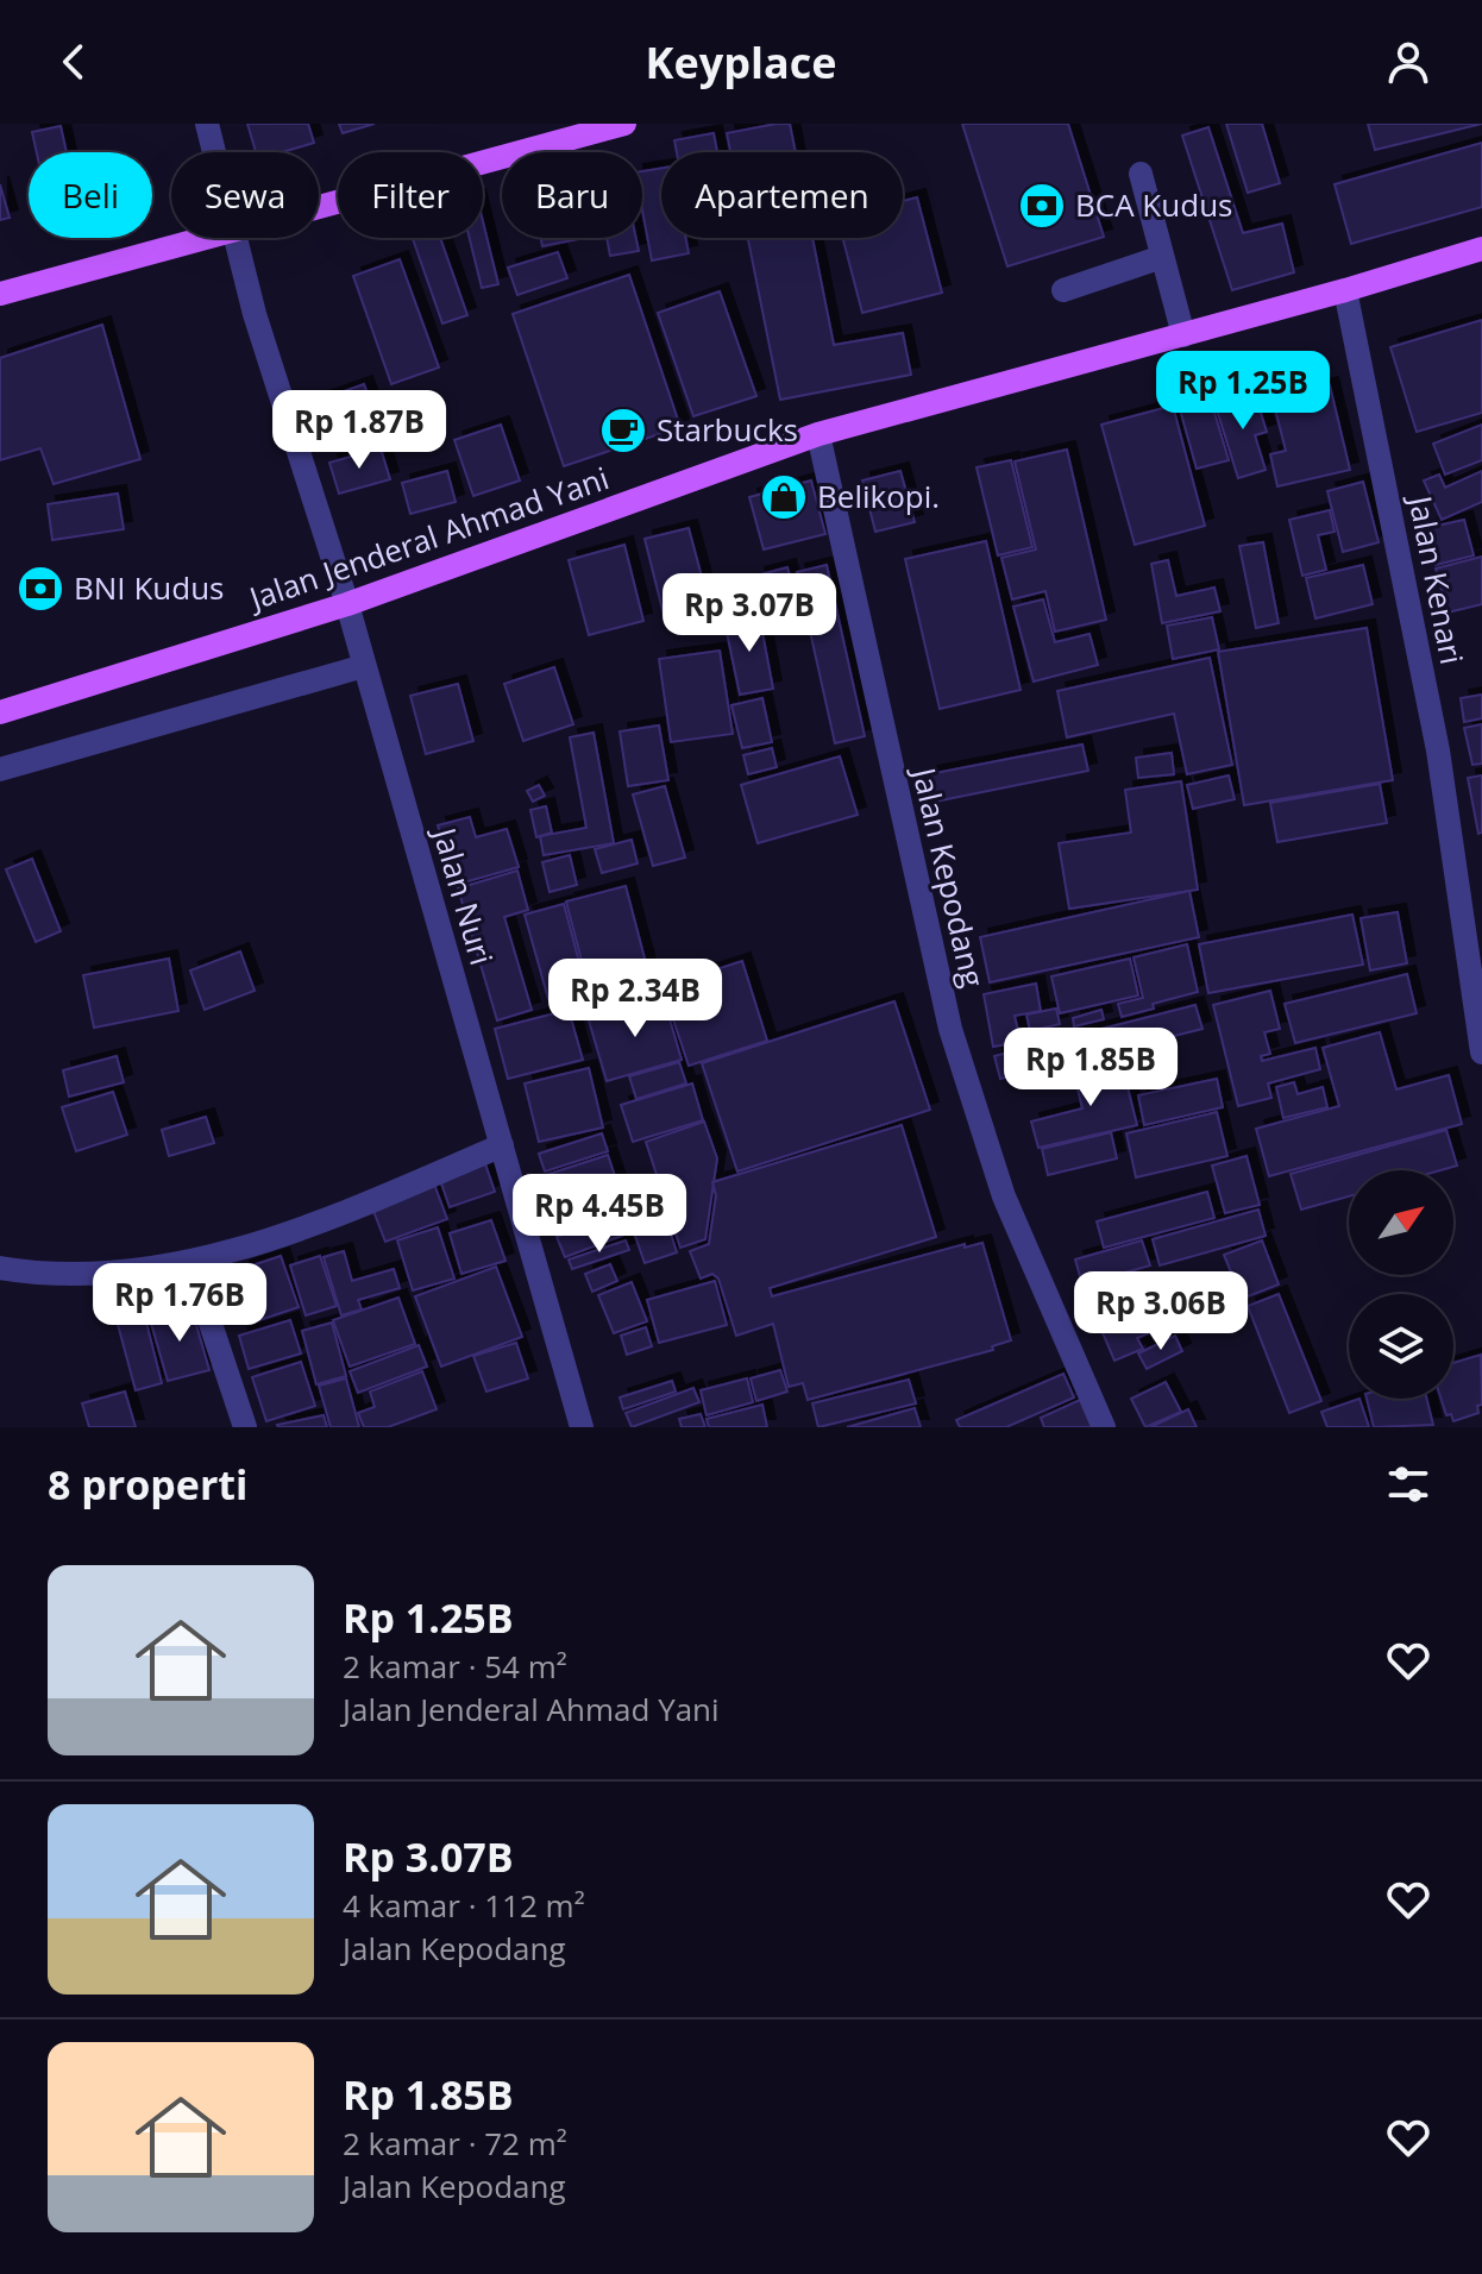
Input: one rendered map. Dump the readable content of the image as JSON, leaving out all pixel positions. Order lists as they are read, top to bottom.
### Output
{
  "streets": {
    "main road": ["Jalan Jenderal Ahmad Yani"],
    "street": ["Jalan Kenari", "Jalan Kepodang", "Jalan Nuri"]
  },
  "crossings": [
    ["Jalan Jenderal Ahmad Yani", "Jalan Kenari"],
    ["Jalan Jenderal Ahmad Yani", "Jalan Kepodang"],
    ["Jalan Jenderal Ahmad Yani", "Jalan Nuri"]
  ],
  "places": {
    "bank": ["BCA Kudus", "BNI Kudus"],
    "cafe": ["Starbucks"],
    "shop": ["Belikopi."]
  },
  "north": "top right",
  "page": {
    "header": "Keyplace",
    "chip": [
      "Beli",
      "Sewa",
      "Filter",
      "Baru",
      "Apartemen"
    ],
    "price": [
      "Rp 1.25B",
      "Rp 1.87B",
      "Rp 3.07B",
      "Rp 2.34B",
      "Rp 1.85B",
      "Rp 4.45B",
      "Rp 1.76B",
      "Rp 3.06B"
    ],
    "heading": "8 properti",
    "list": [
      {
        "name": "Rp 1.25B",
        "note": "2 kamar · 54 m² · Jalan Jenderal Ahmad Yani"
      },
      {
        "name": "Rp 3.07B",
        "note": "4 kamar · 112 m² · Jalan Kepodang"
      },
      {
        "name": "Rp 1.85B",
        "note": "2 kamar · 72 m² · Jalan Kepodang"
      }
    ]
  }
}
